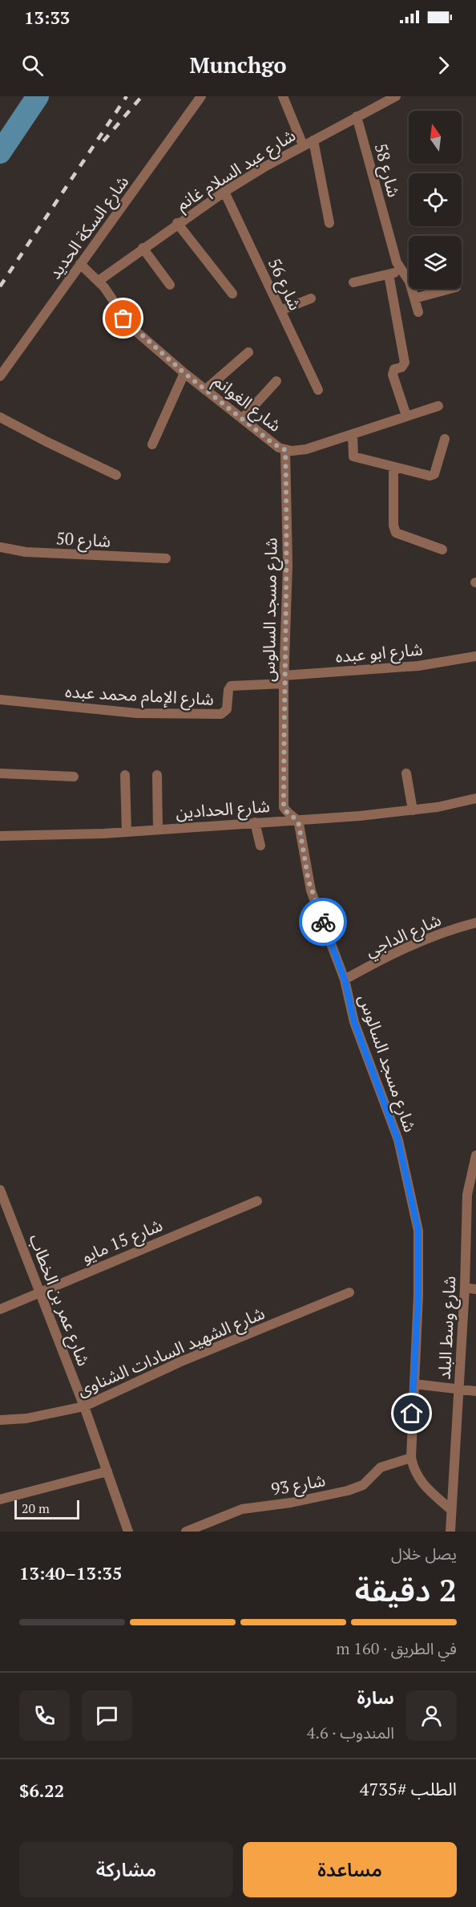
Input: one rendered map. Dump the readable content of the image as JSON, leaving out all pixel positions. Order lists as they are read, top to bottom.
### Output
{
  "streets": {
    "street": [
      "شارع عبد السلام غانم",
      "شارع 58",
      "شارع السكة الحديد",
      "شارع 56",
      "شارع الغوانم",
      "شارع 50",
      "شارع مسجد السالوس",
      "شارع ابو عبده",
      "شارع الإمام محمد عبده",
      "شارع الحدادين",
      "شارع الداجي",
      "شارع 15 مايو",
      "شارع عمر بن الخطاب",
      "شارع وسط البلد",
      "شارع الشهيد السادات الشناوى",
      "شارع 93"
    ]
  },
  "crossings": [
    ["شارع عبد السلام غانم", "شارع 58"],
    ["شارع عبد السلام غانم", "شارع 56"],
    ["شارع عبد السلام غانم", "شارع الغوانم"],
    ["شارع السكة الحديد", "شارع الغوانم"],
    ["شارع الغوانم", "شارع مسجد السالوس"],
    ["شارع مسجد السالوس", "شارع ابو عبده"],
    ["شارع مسجد السالوس", "شارع الإمام محمد عبده"],
    ["شارع مسجد السالوس", "شارع الحدادين"],
    ["شارع مسجد السالوس", "شارع الداجي"],
    ["شارع مسجد السالوس", "شارع وسط البلد"],
    ["شارع مسجد السالوس", "شارع 93"],
    ["شارع ابو عبده", "شارع الإمام محمد عبده"],
    ["شارع 15 مايو", "شارع عمر بن الخطاب"],
    ["شارع عمر بن الخطاب", "شارع الشهيد السادات الشناوى"]
  ],
  "scale_bar": "20 m",
  "north": "top",
  "page": {
    "status": "13:33",
    "header": "Munchgo",
    "scale": "20 m",
    "heading": ["2 دقيقة", "يصل خلال", "13:35–13:40"],
    "panel": [
      "سارة",
      "المندوب · 4.6",
      "الطلب #4735",
      "$6.22"
    ],
    "bar": "في الطريق · 160 m",
    "buttons": ["مساعدة", "مشاركة"]
  }
}
